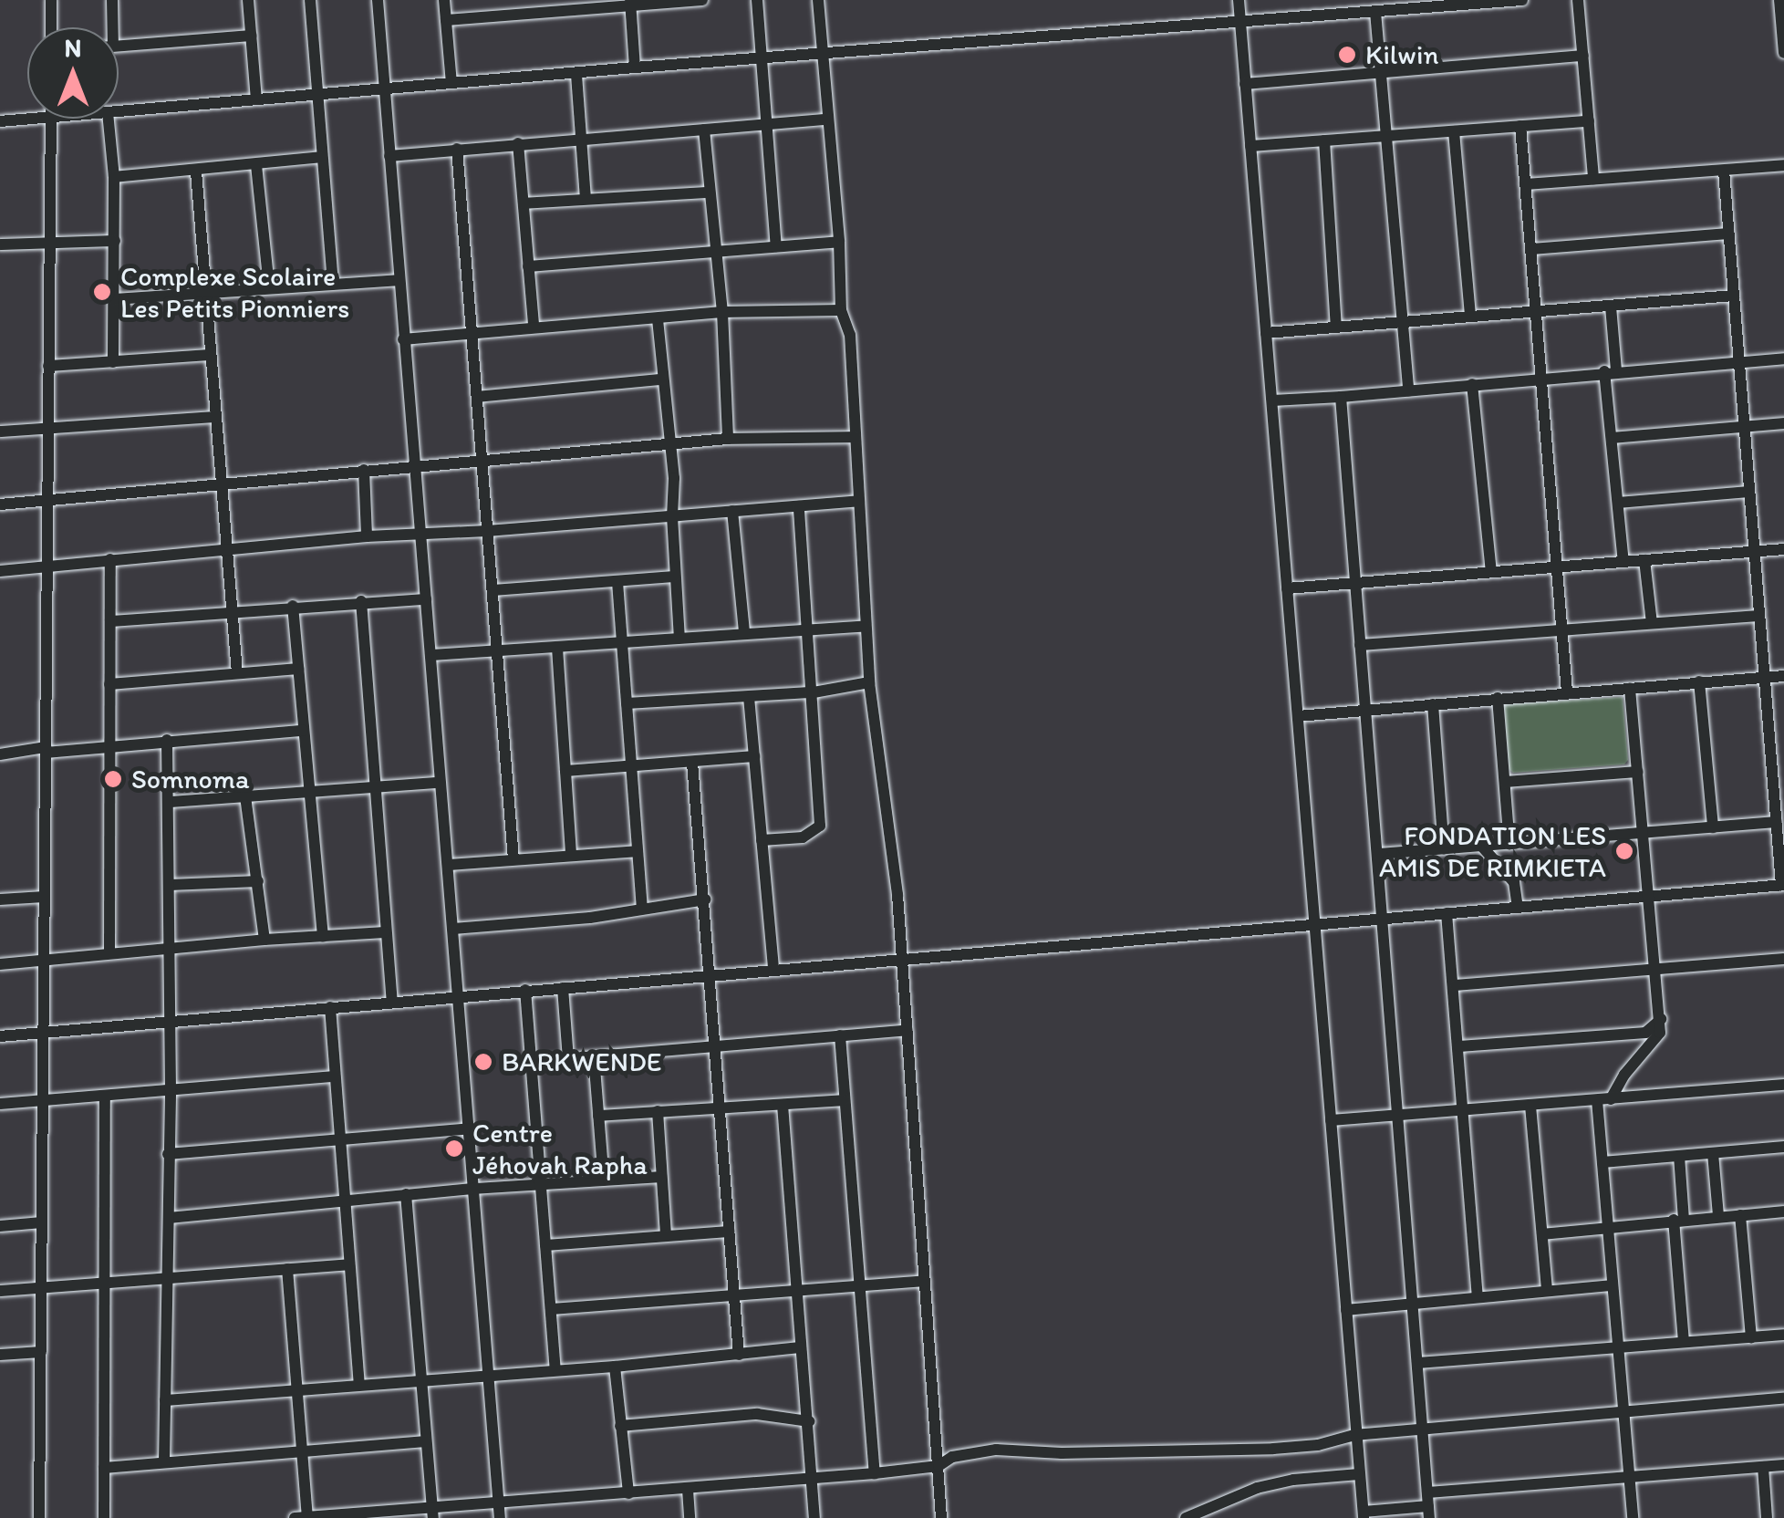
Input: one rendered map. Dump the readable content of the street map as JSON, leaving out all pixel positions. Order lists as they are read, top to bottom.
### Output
{
  "places": [
    "Kilwin",
    "Complexe Scolaire Les Petits Pionniers",
    "Somnoma",
    "FONDATION LES AMIS DE RIMKIETA",
    "BARKWENDE",
    "Centre Jéhovah Rapha"
  ],
  "north": "top"
}
